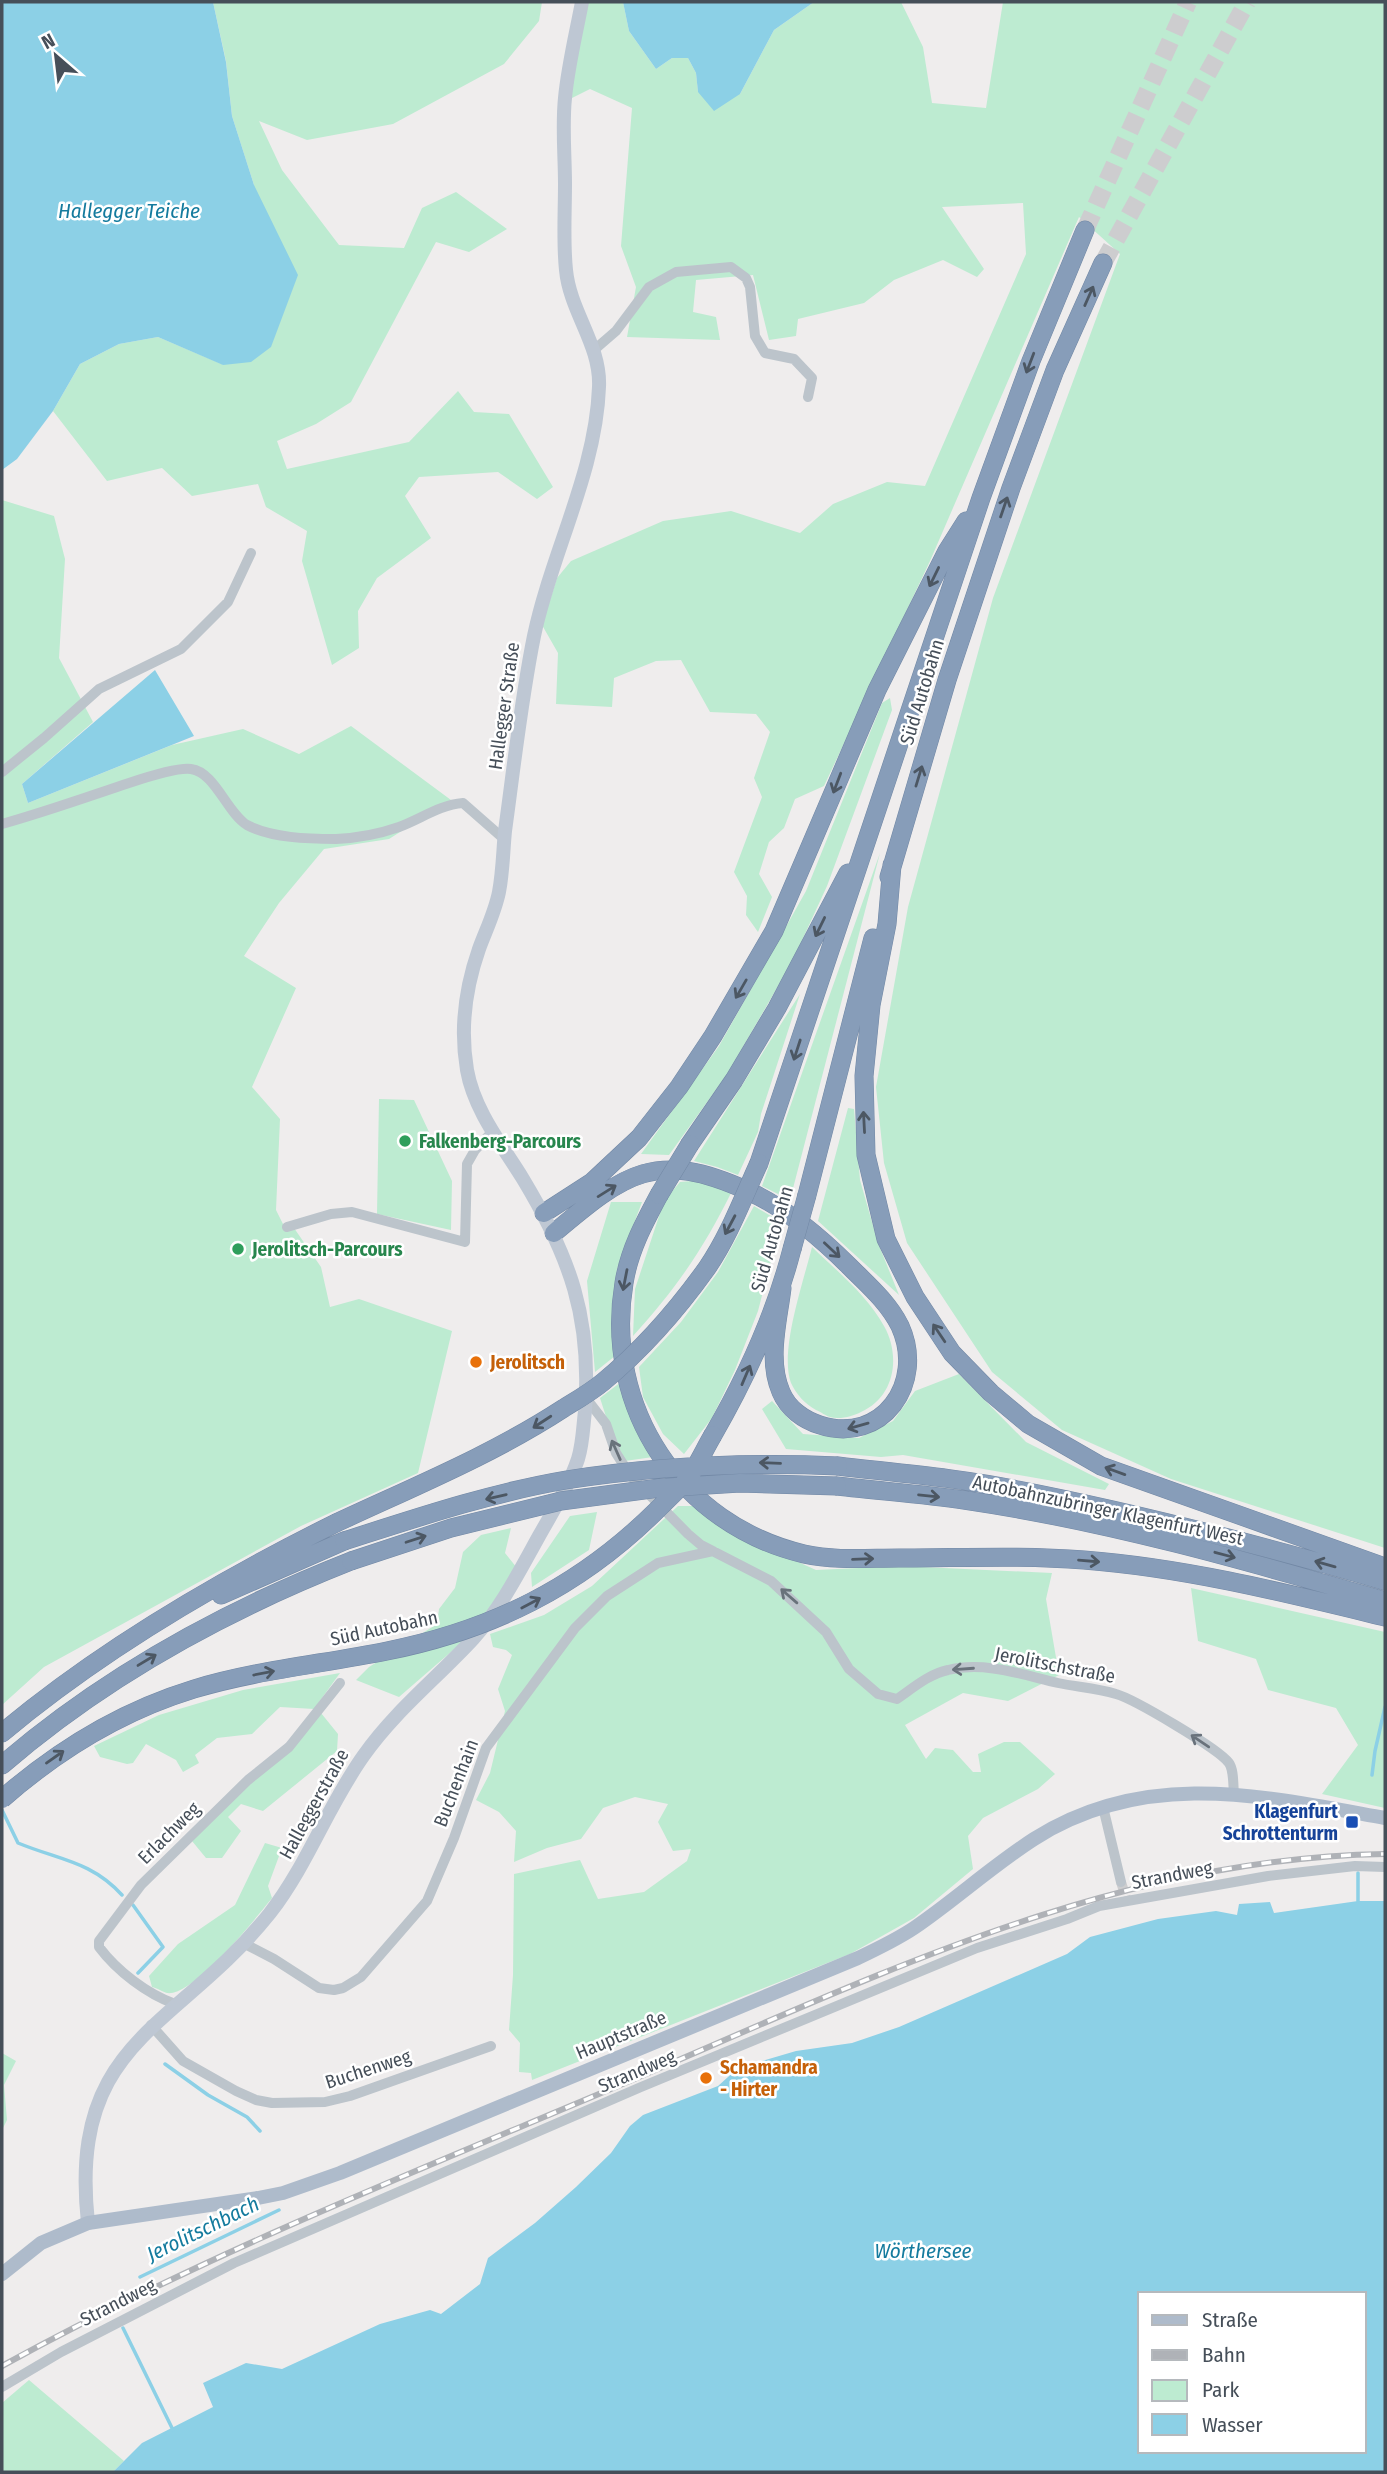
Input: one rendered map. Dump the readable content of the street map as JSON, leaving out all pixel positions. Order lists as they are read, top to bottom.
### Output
{
  "streets": {
    "highway": ["Süd Autobahn", "Autobahnzubringer Klagenfurt West"],
    "main road": ["Hallegger Straße", "Halleggerstraße", "Hauptstraße"],
    "street": [
      "Jerolitschstraße",
      "Buchenhain",
      "Erlachweg",
      "Strandweg",
      "Buchenweg"
    ]
  },
  "crossings": [
    ["Süd Autobahn", "Autobahnzubringer Klagenfurt West"],
    ["Hallegger Straße", "Jerolitschstraße"],
    ["Hallegger Straße", "Halleggerstraße"],
    ["Jerolitschstraße", "Buchenhain"],
    ["Jerolitschstraße", "Halleggerstraße"],
    ["Jerolitschstraße", "Hauptstraße"],
    ["Buchenhain", "Halleggerstraße"],
    ["Halleggerstraße", "Erlachweg"],
    ["Halleggerstraße", "Hauptstraße"],
    ["Halleggerstraße", "Buchenweg"]
  ],
  "one_way": ["Jerolitschstraße"],
  "water": ["Hallegger Teiche", "Jerolitschbach", "Wörthersee"],
  "places": {
    "other": [
      "Falkenberg-Parcours",
      "Jerolitsch-Parcours",
      "Jerolitsch",
      "Schamandra - Hirter"
    ],
    "transit": ["Klagenfurt Schrottenturm"]
  },
  "legend": [
    "Straße",
    "Bahn",
    "Park",
    "Wasser"
  ],
  "north": "top left"
}
